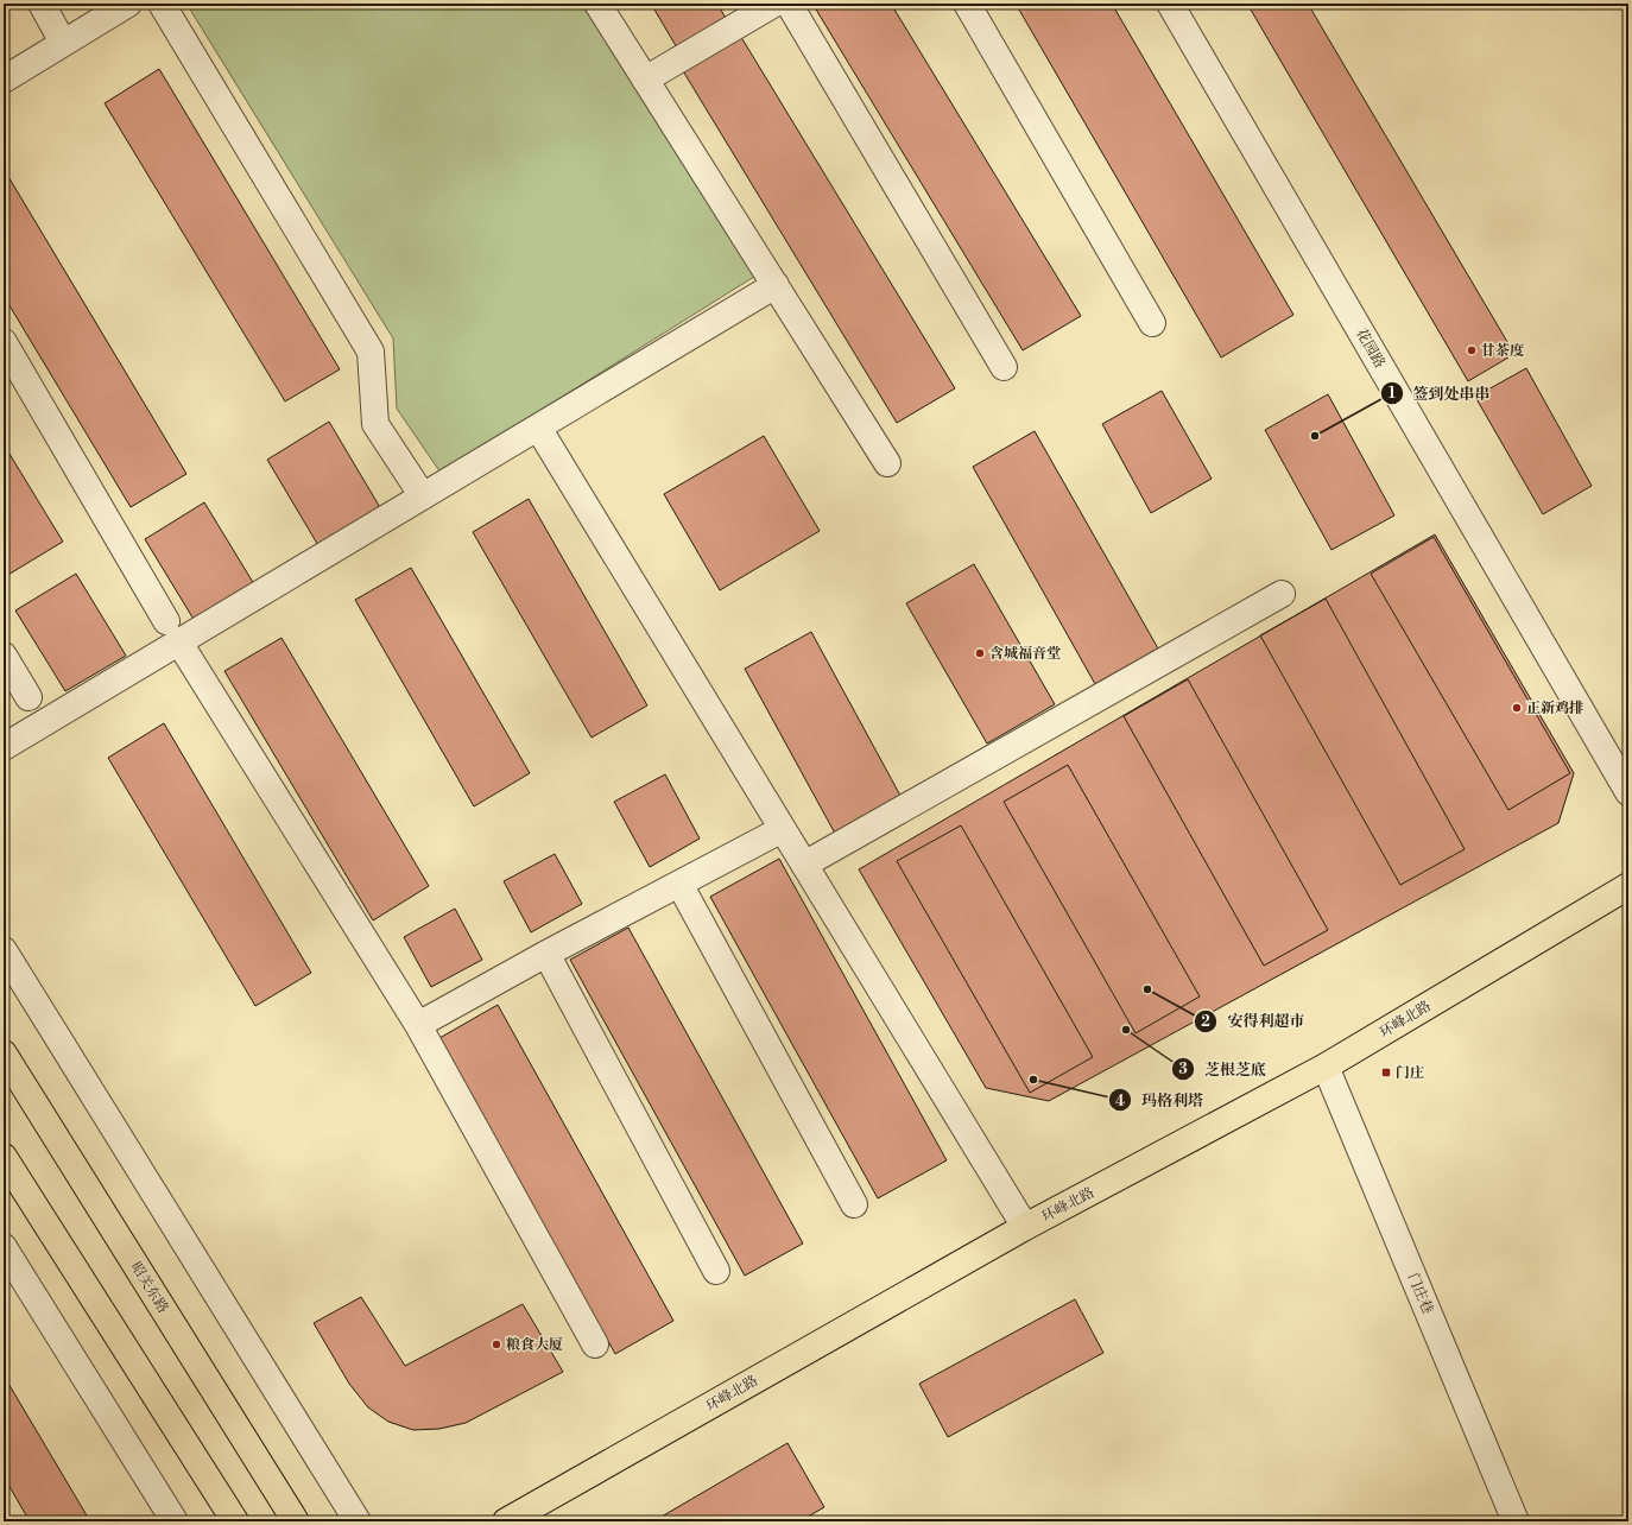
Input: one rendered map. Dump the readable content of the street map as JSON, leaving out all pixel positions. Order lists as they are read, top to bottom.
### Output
{
  "streets": {
    "main road": ["环峰北路", "昭关东路"],
    "street": ["花园路", "门庄巷"]
  },
  "crossings": [
    ["环峰北路", "门庄巷"]
  ],
  "places": {
    "other": [
      "甘茶度",
      "签到处串串",
      "含城福音堂",
      "正新鸡排",
      "安得利超市",
      "芝根芝底",
      "玛格利塔",
      "粮食大厦"
    ],
    "transit": ["门庄"]
  }
}
